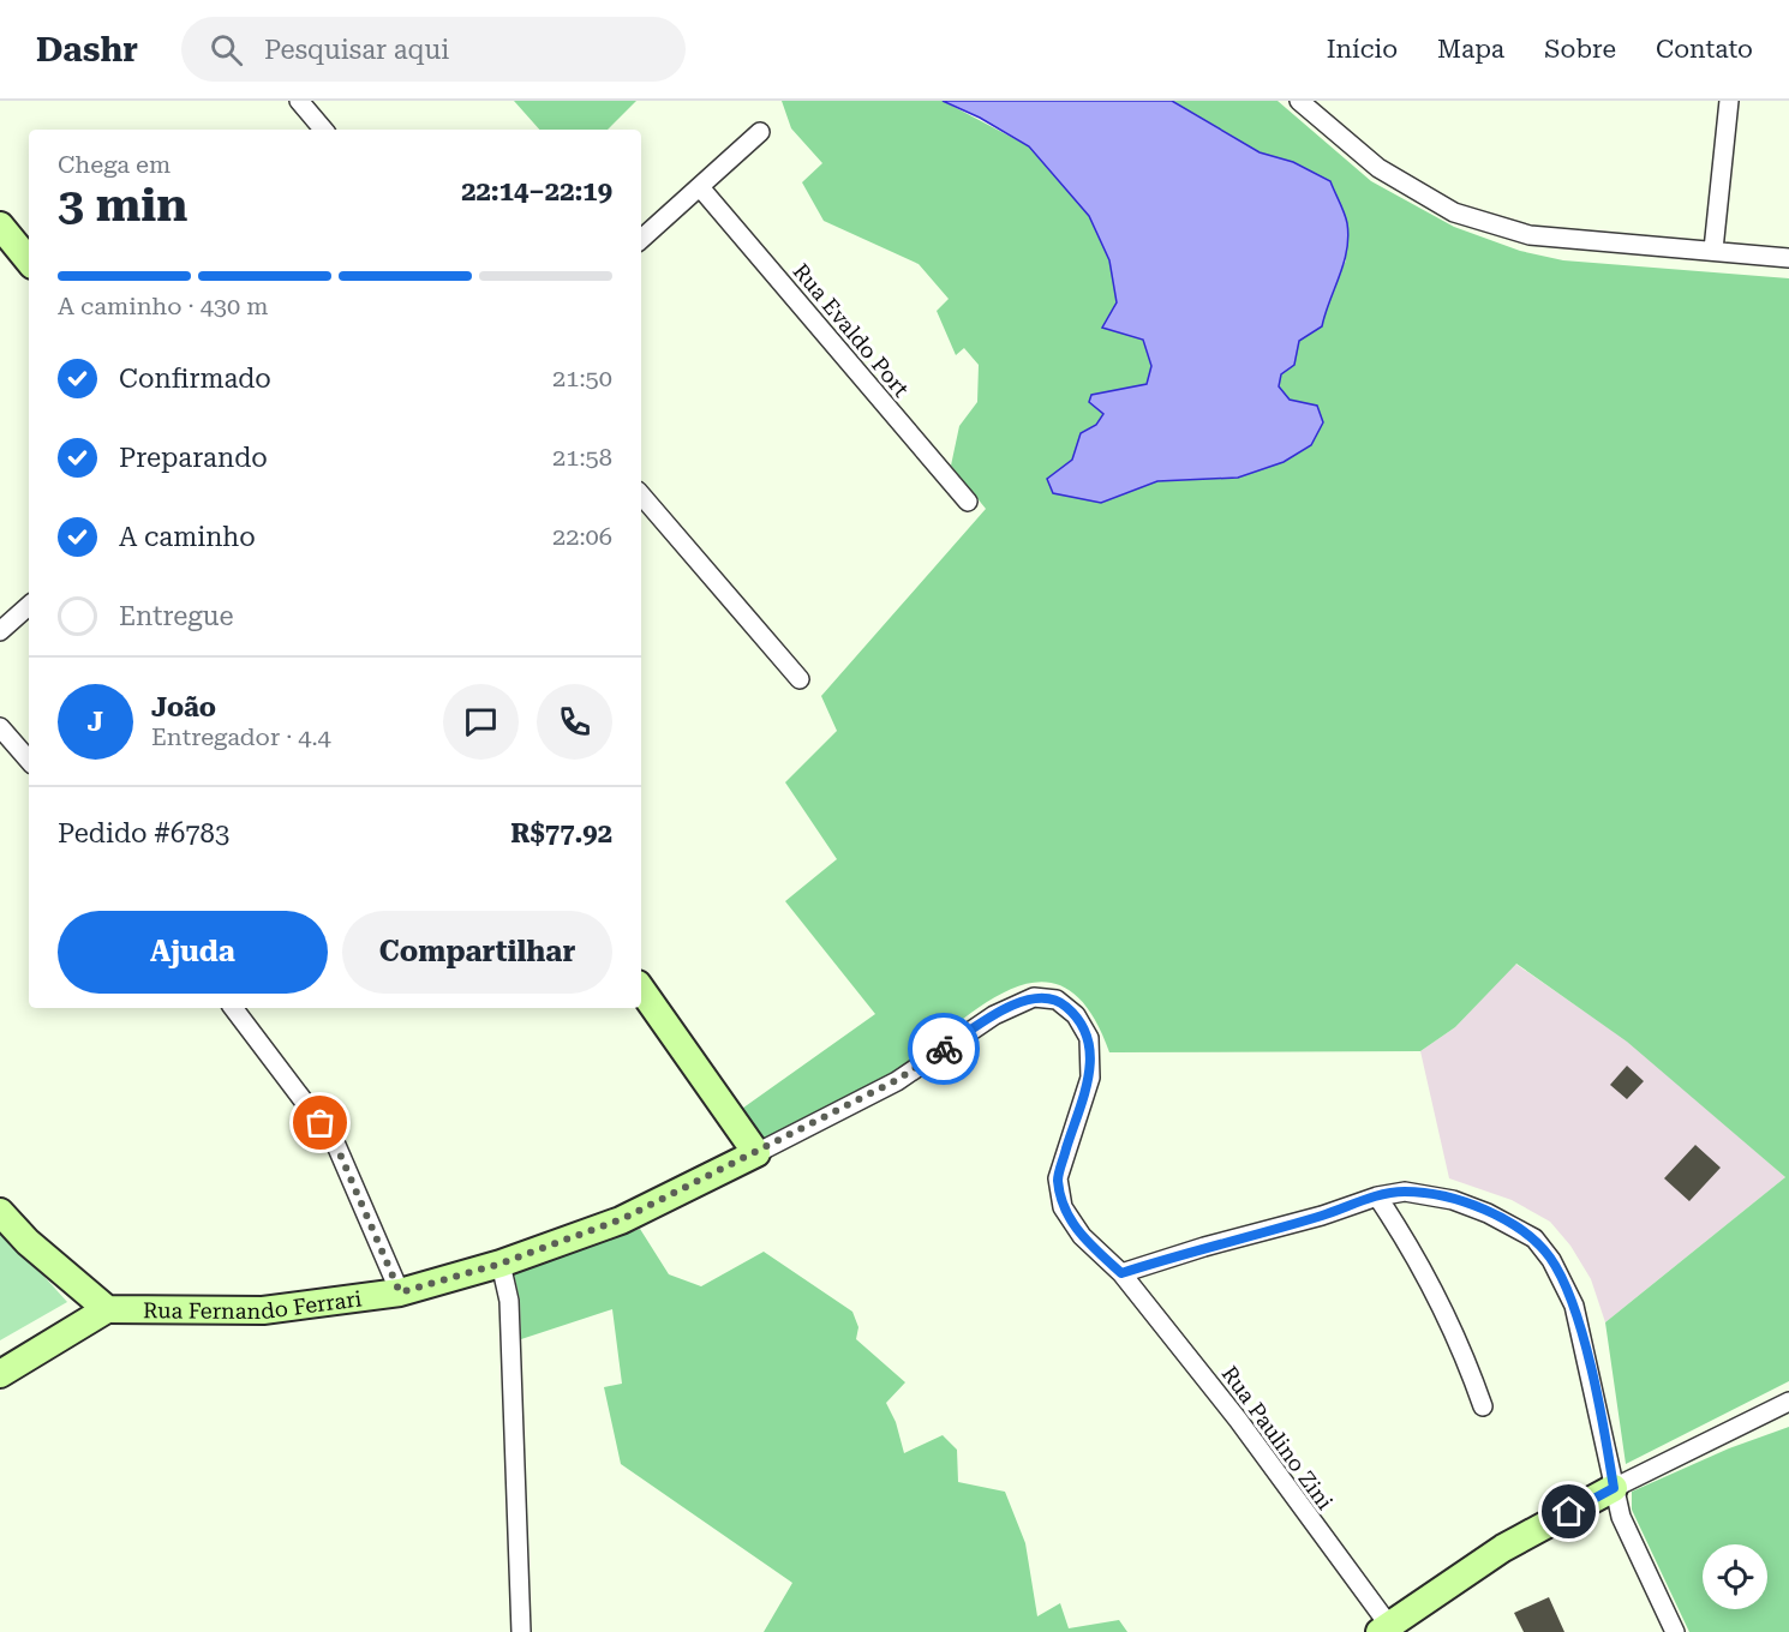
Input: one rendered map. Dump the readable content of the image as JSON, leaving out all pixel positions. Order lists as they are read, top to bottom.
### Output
{
  "streets": {
    "street": ["Rua Evaldo Port", "Rua Fernando Ferrari", "Rua Paulino Zini"]
  },
  "crossings": [
    ["Rua Fernando Ferrari", "Rua Paulino Zini"]
  ],
  "page": {
    "header": "Dashr",
    "search": "Pesquisar aqui",
    "nav": [
      "Início",
      "Mapa",
      "Sobre",
      "Contato"
    ],
    "heading": ["3 min", "Chega em", "22:14–22:19"],
    "panel": [
      "João",
      "Entregador · 4.4",
      "Pedido #6783",
      "R$77.92"
    ],
    "bar": "A caminho · 430 m",
    "list": [
      ["Confirmado", "21:50"],
      ["Preparando", "21:58"],
      ["A caminho", "22:06"],
      "Entregue"
    ],
    "round": "J",
    "buttons": ["Ajuda", "Compartilhar"]
  }
}
